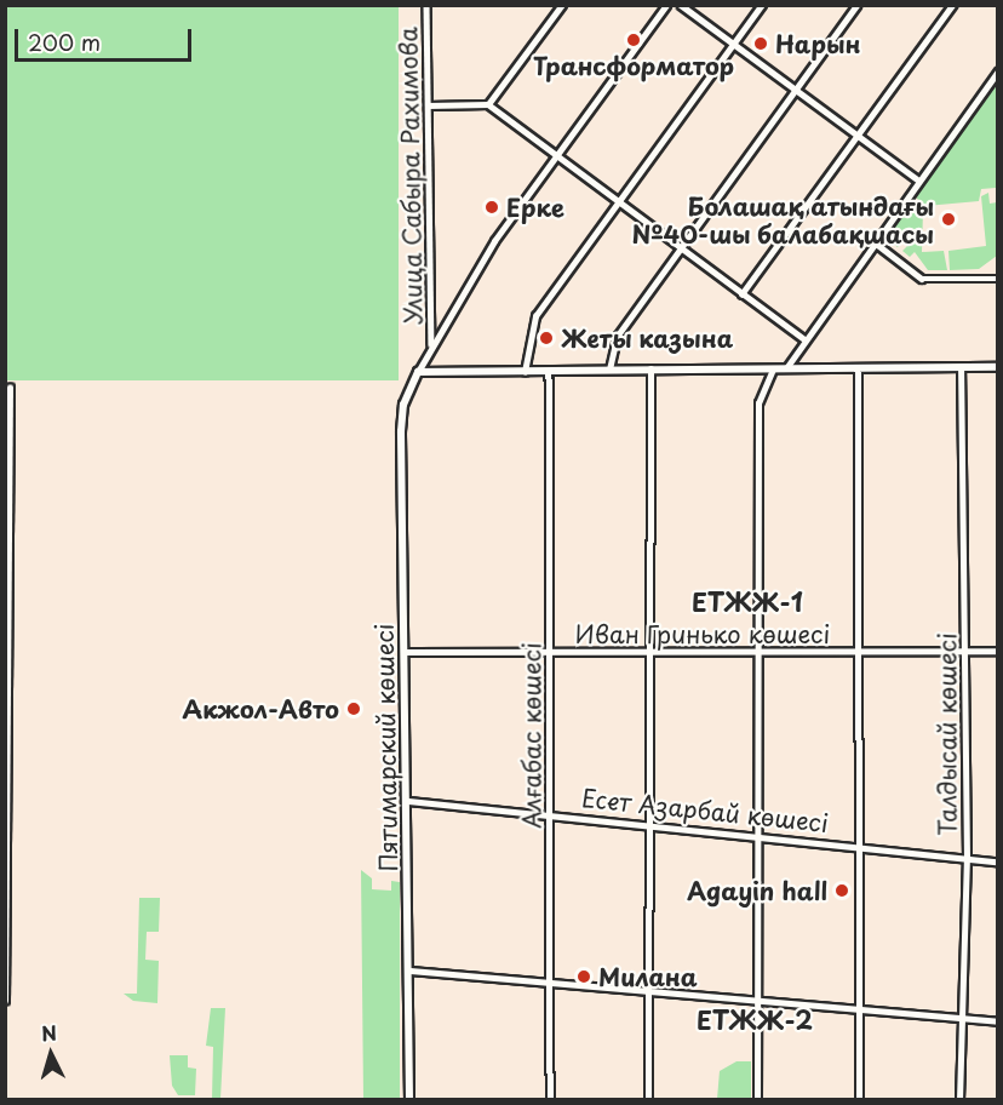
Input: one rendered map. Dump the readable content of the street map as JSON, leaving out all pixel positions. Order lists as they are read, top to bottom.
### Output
{
  "streets": {
    "main road": ["Пятимарский көшесі"],
    "street": [
      "Улица Сабыра Рахимова",
      "Иван Гринько көшесі",
      "Талдысай көшесі",
      "Алғабас көшесі",
      "Есет Азарбай көшесі"
    ]
  },
  "crossings": [
    ["Иван Гринько көшесі", "Талдысай көшесі"],
    ["Иван Гринько көшесі", "Алғабас көшесі"],
    ["Иван Гринько көшесі", "Пятимарский көшесі"],
    ["Талдысай көшесі", "Есет Азарбай көшесі"],
    ["Алғабас көшесі", "Есет Азарбай көшесі"],
    ["Пятимарский көшесі", "Есет Азарбай көшесі"]
  ],
  "districts": ["ЕТЖЖ-1", "ЕТЖЖ-2"],
  "places": [
    "Трансформатор",
    "Нарын",
    "Ерке",
    "Болашақ атындағы №40-шы балабақшасы",
    "Жеты казына",
    "Акжол-Авто",
    "Agayin hall",
    "Милана"
  ],
  "scale_bar": "200 m",
  "north": "top"
}
